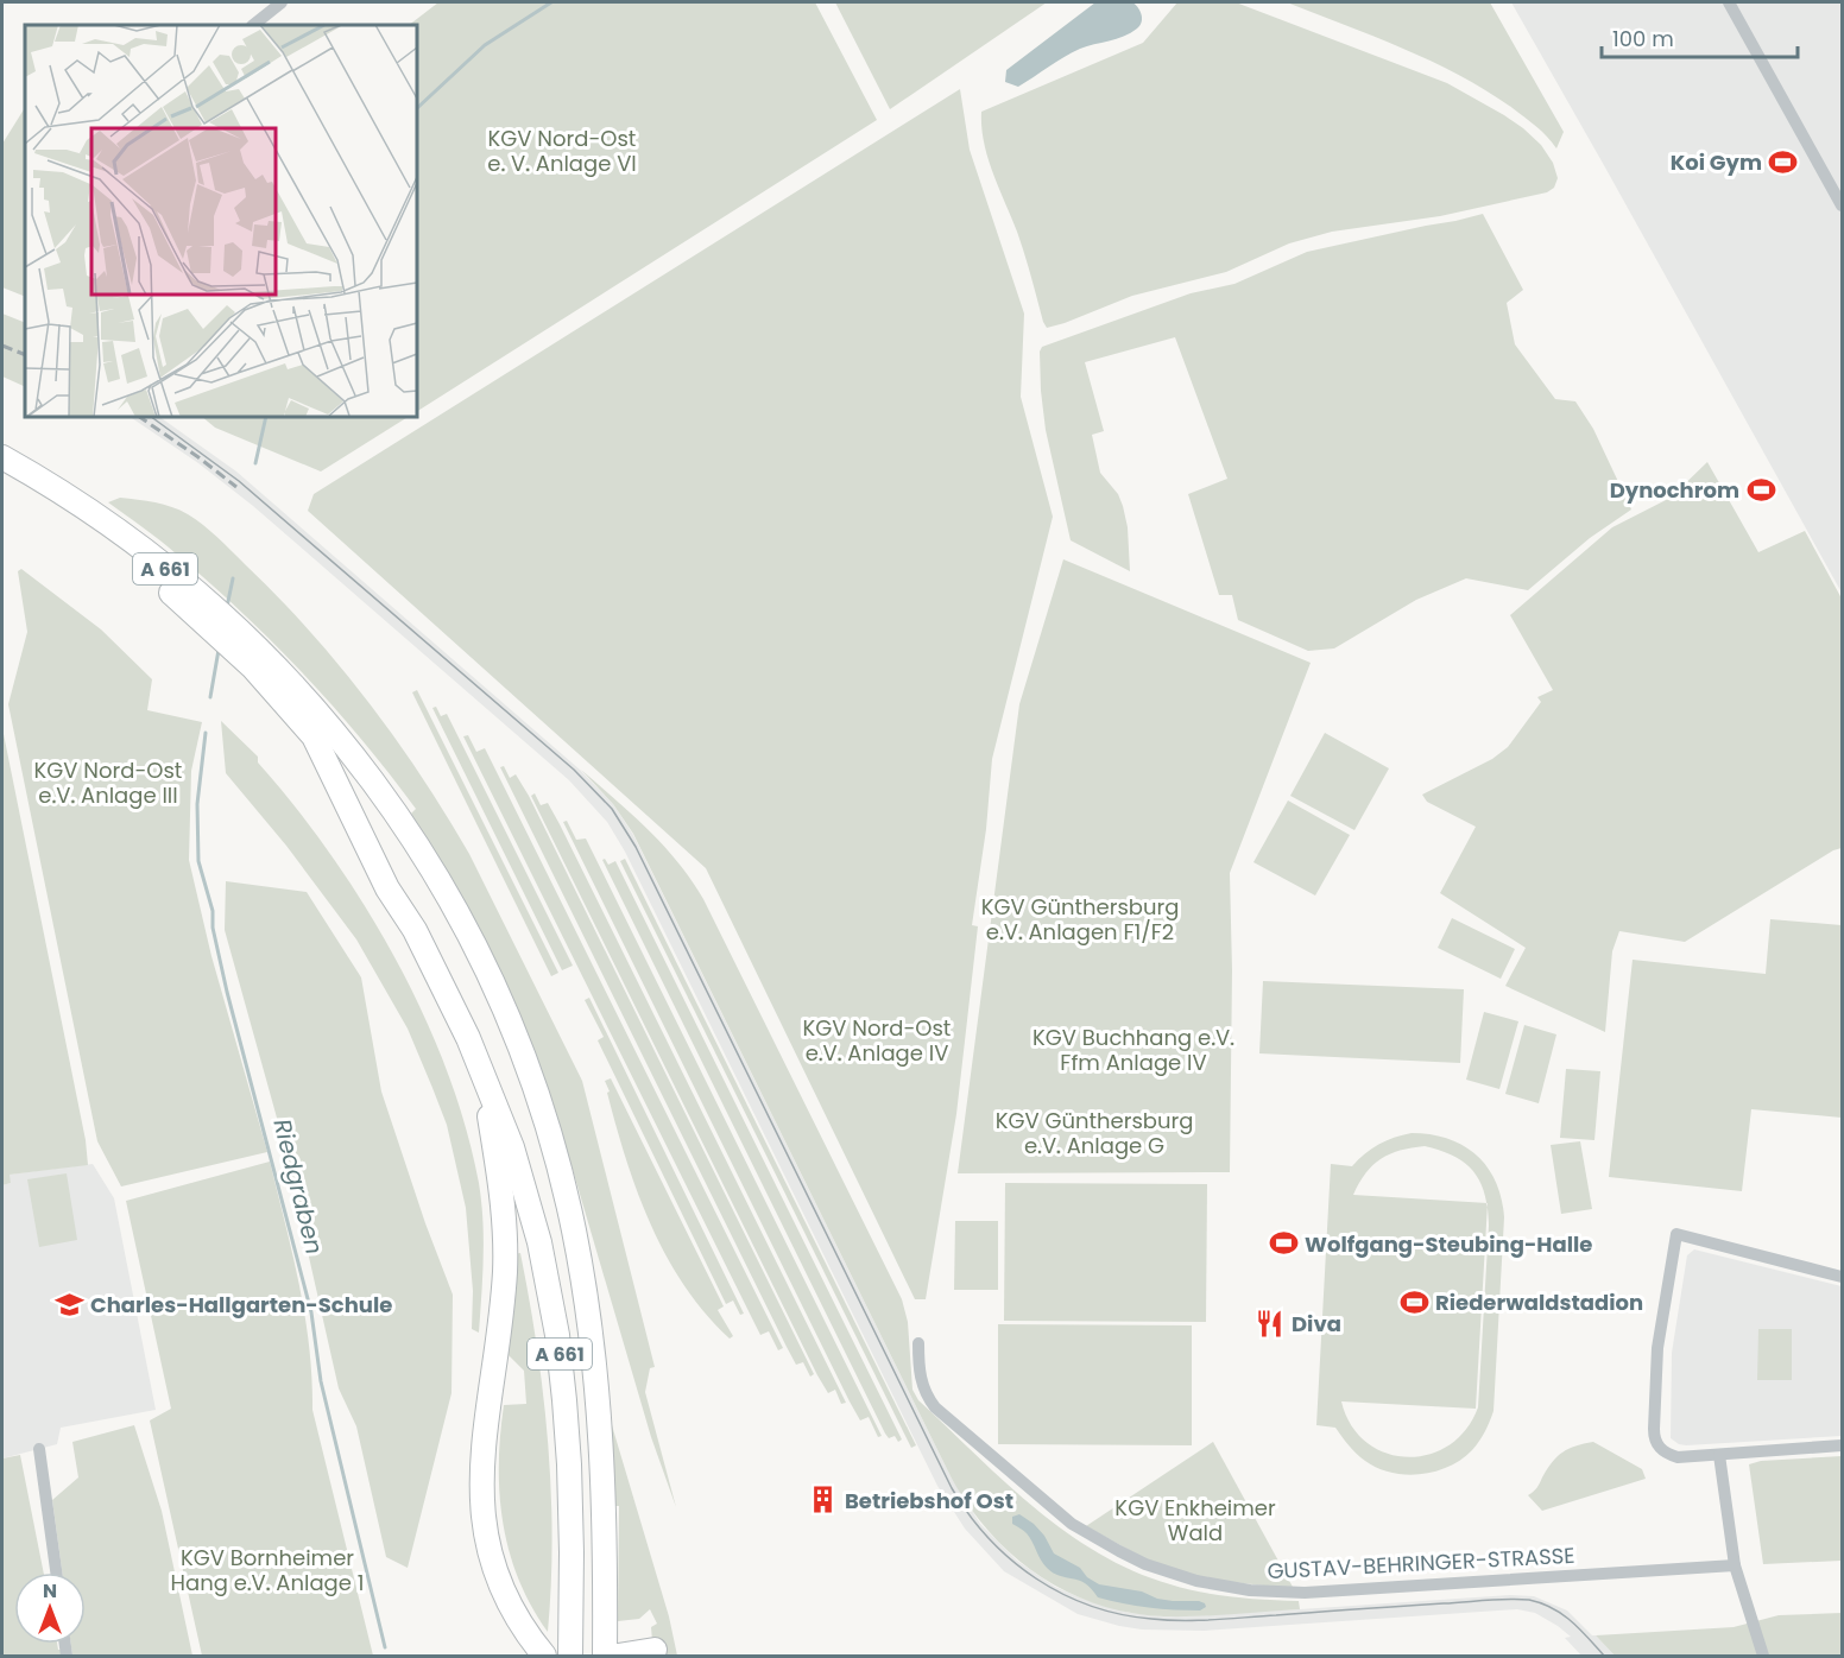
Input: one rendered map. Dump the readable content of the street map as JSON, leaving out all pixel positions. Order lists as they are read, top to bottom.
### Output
{
  "streets": {
    "highway": ["A 661"],
    "street": ["GUSTAV-BEHRINGER-STRASSE"]
  },
  "water": ["Riedgraben"],
  "parks": [
    "KGV Nord-Ost e. V. Anlage VI",
    "KGV Nord-Ost e.V. Anlage III",
    "KGV Günthersburg e.V. Anlagen F1/F2",
    "KGV Nord-Ost e.V. Anlage IV",
    "KGV Buchhang e.V. Ffm Anlage IV",
    "KGV Günthersburg e.V. Anlage G",
    "KGV Enkheimer Wald",
    "KGV Bornheimer Hang e.V. Anlage 1"
  ],
  "places": {
    "sports": [
      "Koi Gym",
      "Dynochrom",
      "Wolfgang-Steubing-Halle",
      "Riederwaldstadion"
    ],
    "school or university": ["Charles-Hallgarten-Schule"],
    "restaurant": ["Diva"],
    "building": ["Betriebshof Ost"]
  },
  "scale_bar": "100 m",
  "north": "top"
}
